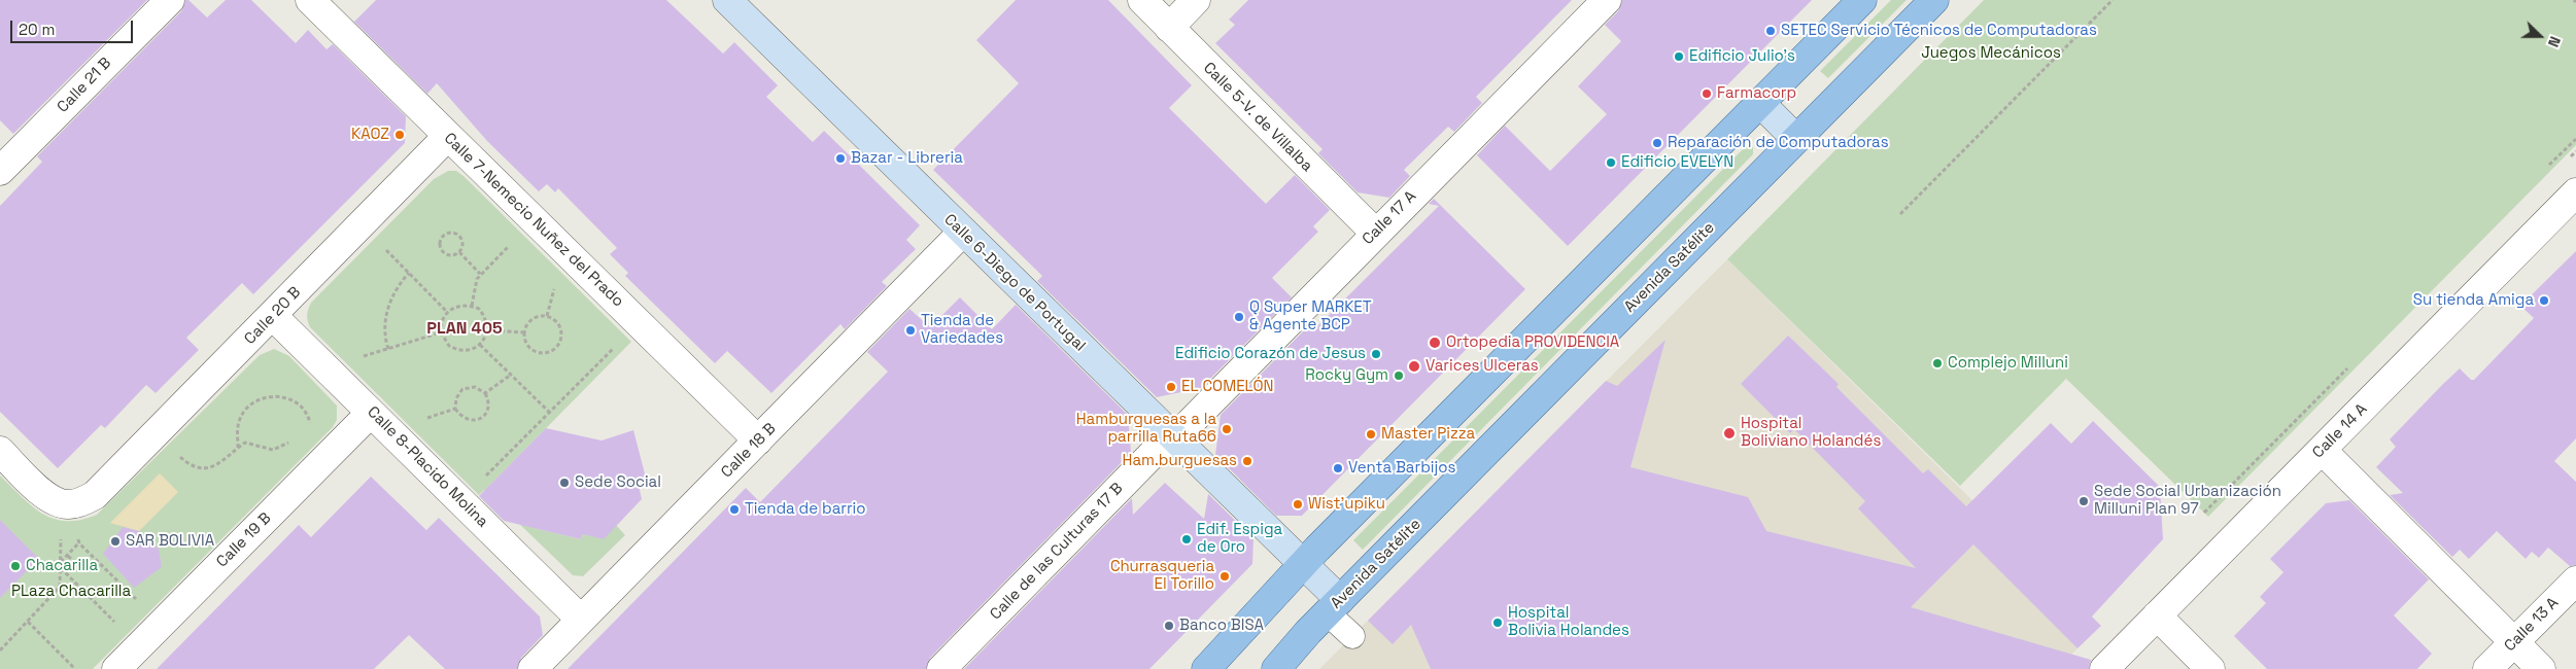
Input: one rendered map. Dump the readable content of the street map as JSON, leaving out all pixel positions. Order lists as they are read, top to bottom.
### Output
{
  "streets": {
    "main road": ["Avenida Satélite"],
    "street": [
      "Calle 21 B",
      "Calle 5-V. de Villalba",
      "Calle 17 A",
      "Calle 7-Nemecio Nuñez del Prado",
      "Calle 6-Diego de Portugal",
      "Calle 20 B",
      "Calle 14 A",
      "Calle 18 B",
      "Calle 8-Placido Molina",
      "Calle 19 B",
      "Calle de las Culturas 17 B",
      "Calle 13 A"
    ]
  },
  "crossings": [
    ["Calle 5-V. de Villalba", "Calle 17 A"],
    ["Calle 17 A", "Calle 6-Diego de Portugal"],
    ["Calle 17 A", "Calle de las Culturas 17 B"],
    ["Calle 7-Nemecio Nuñez del Prado", "Calle 20 B"],
    ["Calle 7-Nemecio Nuñez del Prado", "Calle 18 B"],
    ["Avenida Satélite", "Calle 6-Diego de Portugal"],
    ["Calle 6-Diego de Portugal", "Calle 18 B"],
    ["Calle 6-Diego de Portugal", "Calle de las Culturas 17 B"],
    ["Calle 20 B", "Calle 8-Placido Molina"],
    ["Calle 18 B", "Calle 8-Placido Molina"],
    ["Calle 8-Placido Molina", "Calle 19 B"]
  ],
  "districts": ["PLAN 405"],
  "parks": ["Juegos Mecánicos", "PLaza Chacarilla"],
  "places": [
    "SETEC Servicio Técnicos de Computadoras",
    "Edificio Julio's",
    "Farmacorp",
    "KAOZ",
    "Reparación de Computadoras",
    "Bazar - Libreria",
    "Edificio EVELYN",
    "Su tienda Amiga",
    "Q Super MARKET & Agente BCP",
    "Tienda de Variedades",
    "Ortopedia PROVIDENCIA",
    "Edificio Corazón de Jesus",
    "Complejo Milluni",
    "Varices Ulceras",
    "Rocky Gym",
    "EL COMELÓN",
    "Hamburguesas a la parrilla Ruta66",
    "Hospital Boliviano Holandés",
    "Master Pizza",
    "Ham.burguesas",
    "Venta Barbijos",
    "Sede Social",
    "Sede Social Urbanización Milluni Plan 97",
    "Wist'upiku",
    "Tienda de barrio",
    "Edif. Espiga de Oro",
    "SAR BOLIVIA",
    "Chacarilla",
    "Churrasqueria El Torillo",
    "Hospital Bolivia Holandes",
    "Banco BISA"
  ],
  "scale_bar": "20 m",
  "north": "right"
}
